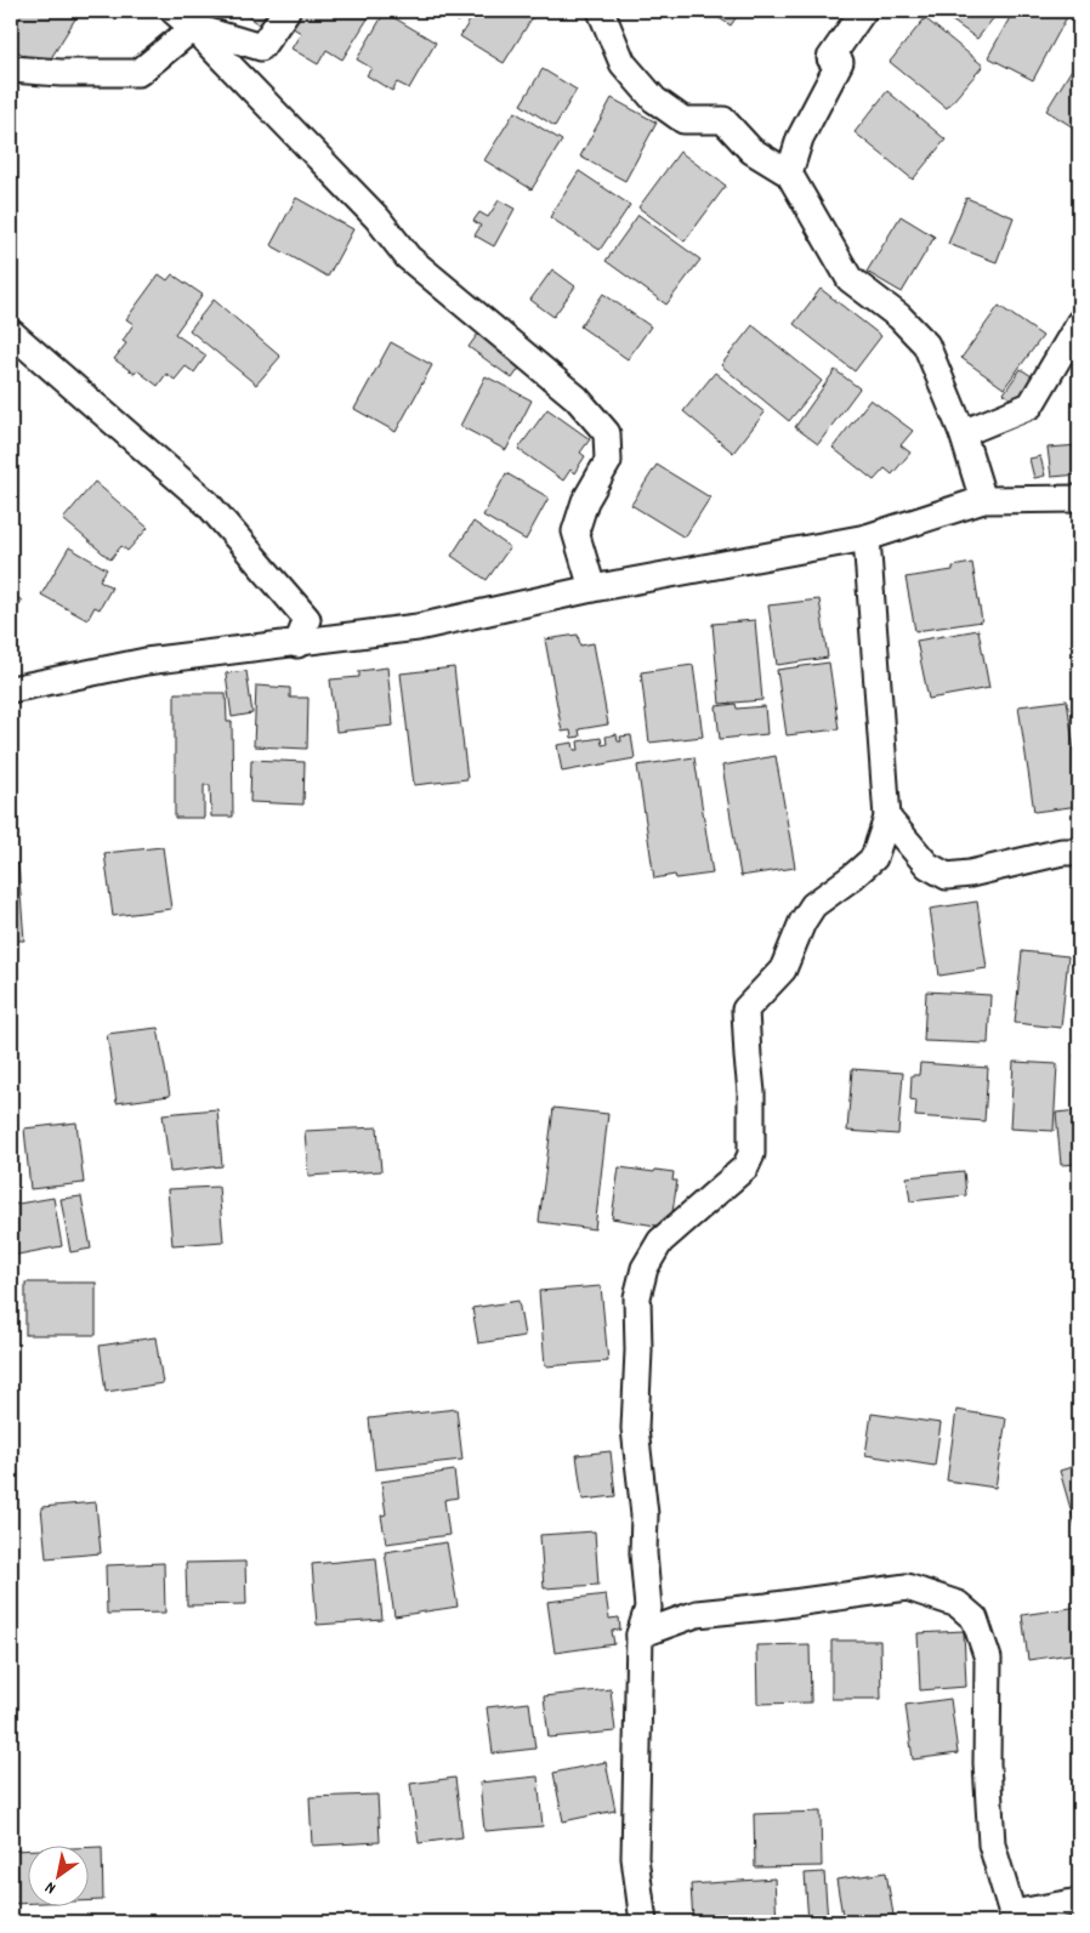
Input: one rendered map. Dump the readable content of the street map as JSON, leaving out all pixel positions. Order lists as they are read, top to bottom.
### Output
{
  "north": "bottom left"
}
